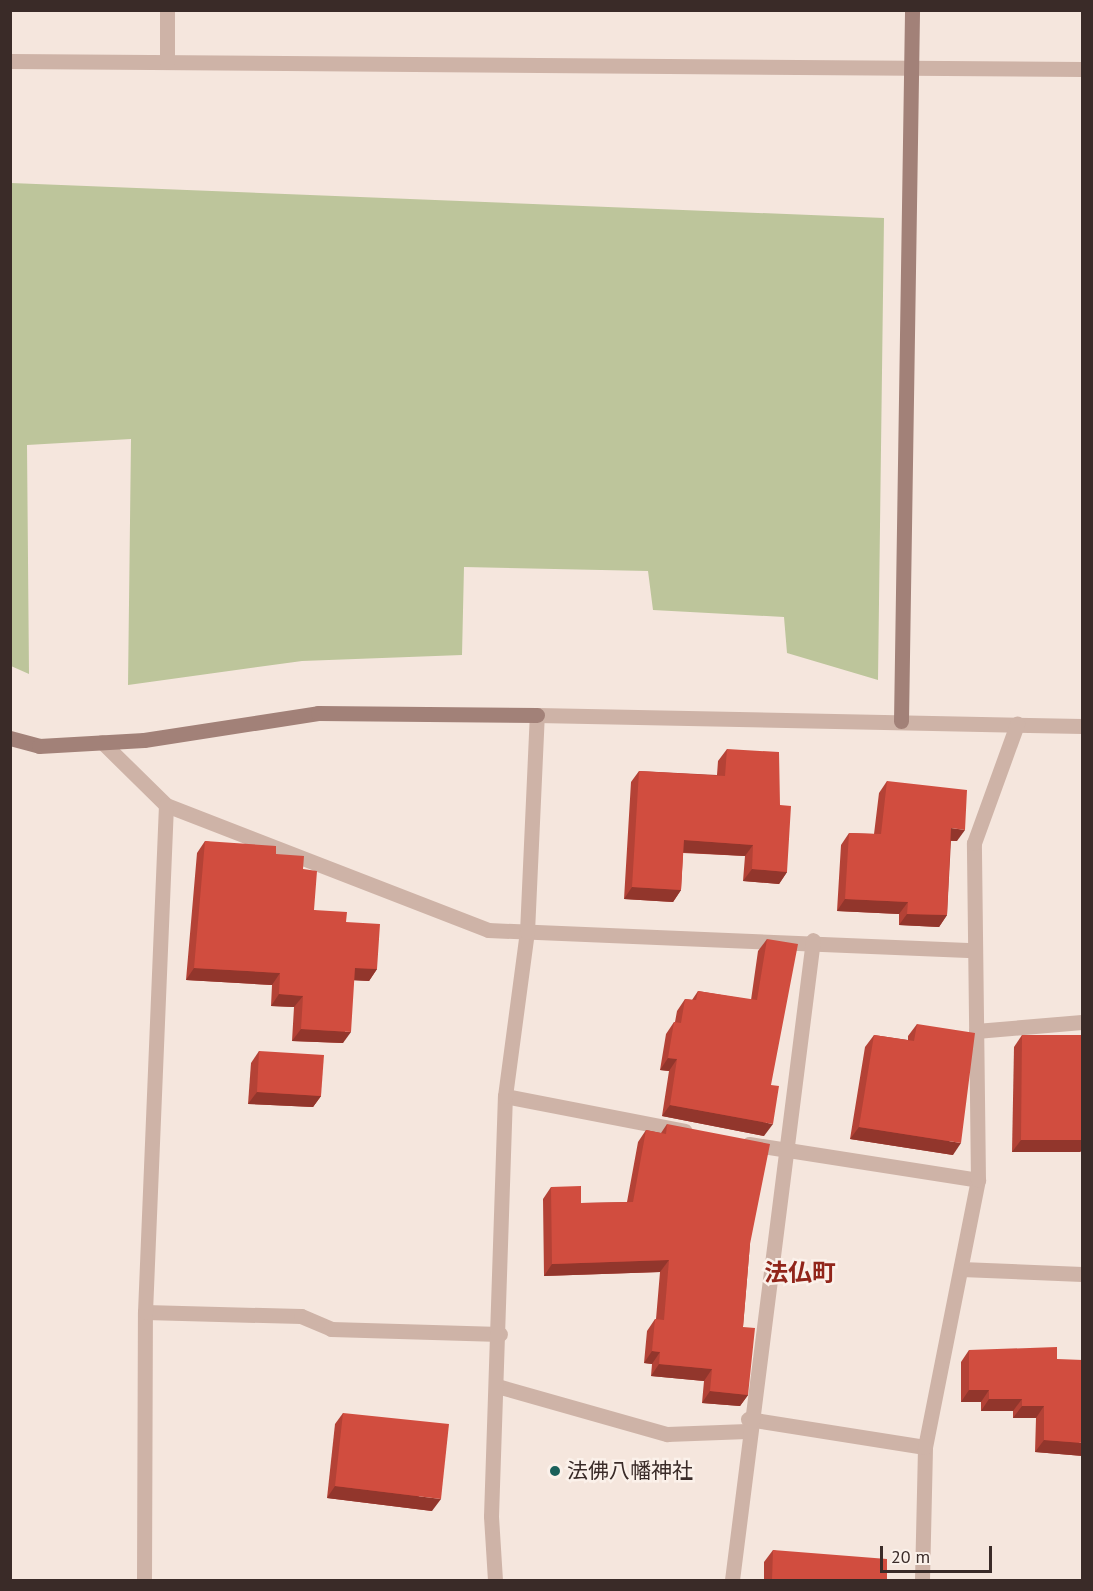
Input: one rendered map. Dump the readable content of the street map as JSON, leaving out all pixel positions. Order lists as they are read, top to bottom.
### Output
{
  "districts": ["法仏町"],
  "places": ["法佛八幡神社"],
  "scale_bar": "20 m"
}
